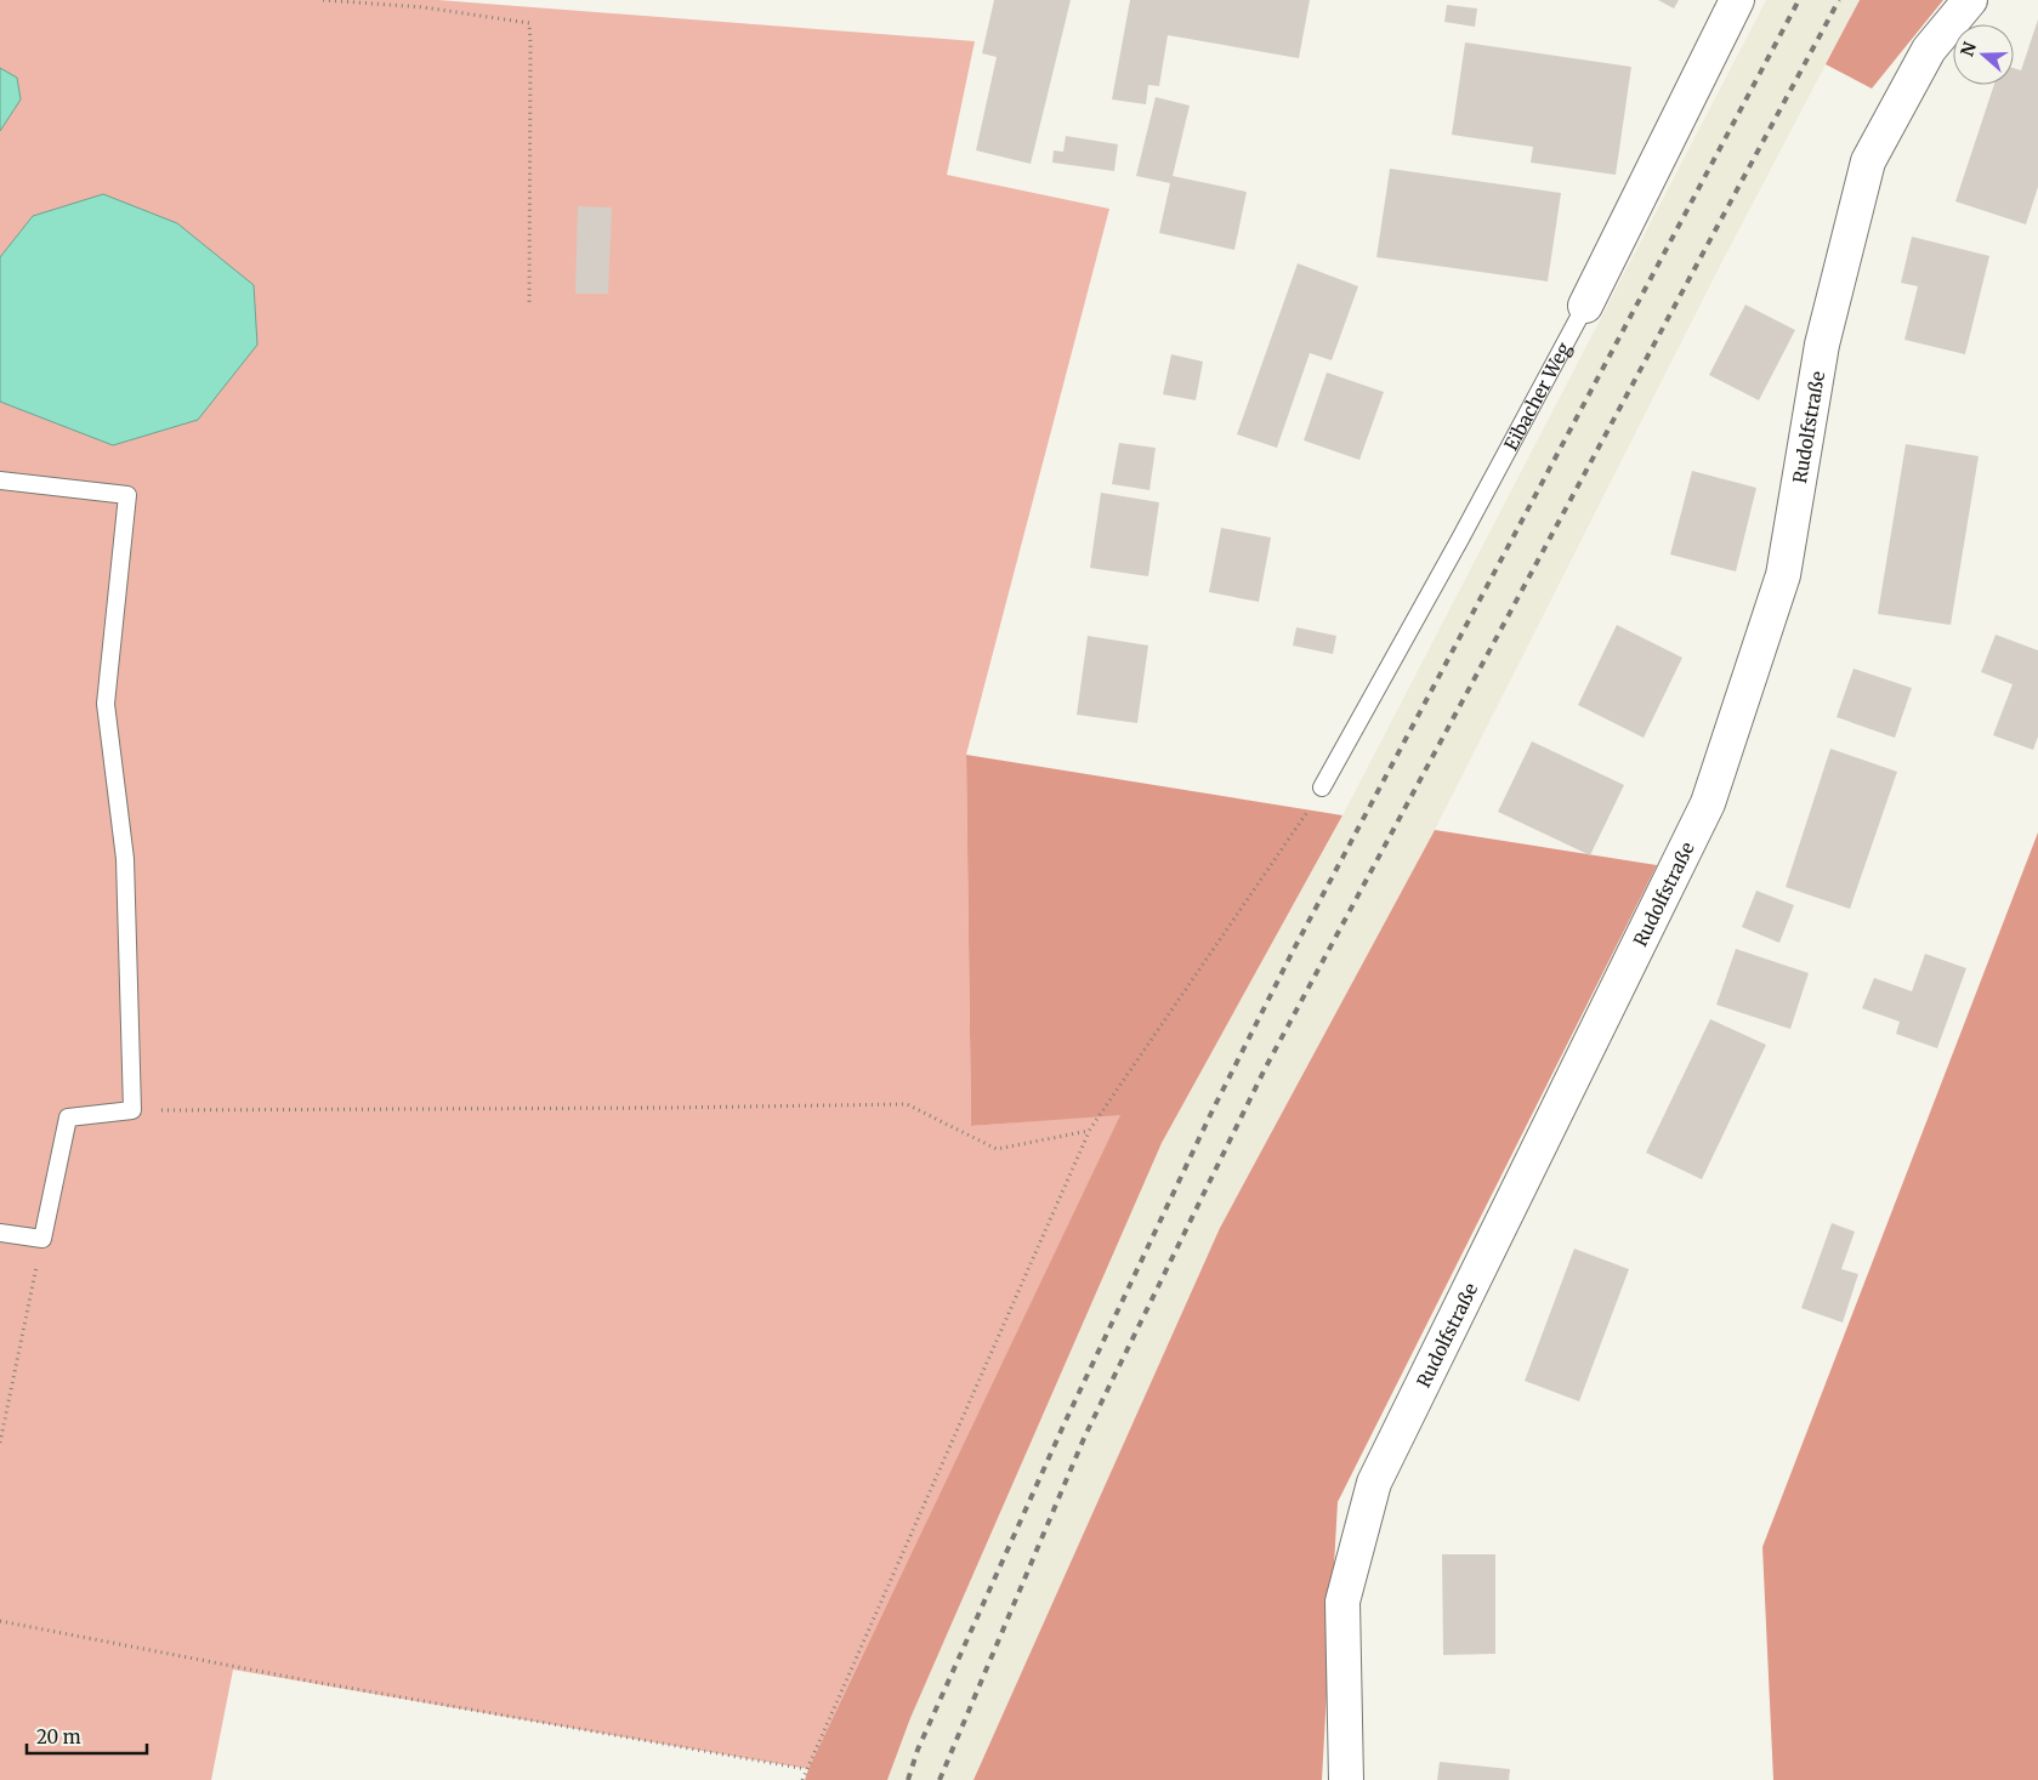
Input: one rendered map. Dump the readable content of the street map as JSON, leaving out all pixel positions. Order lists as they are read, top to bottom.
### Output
{
  "streets": {
    "street": ["Eibacher Weg", "Rudolfstraße"]
  },
  "scale_bar": "20 m",
  "north": "left"
}
